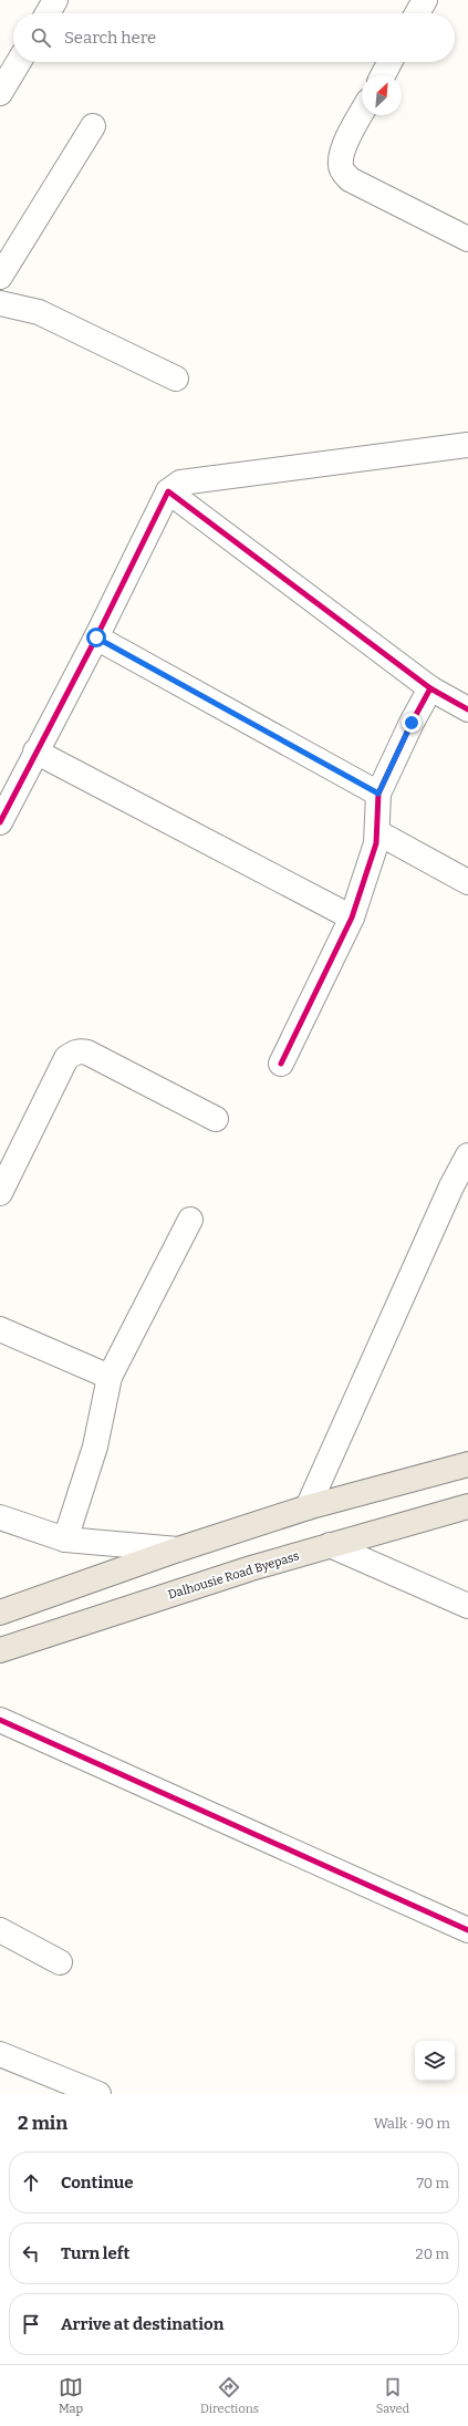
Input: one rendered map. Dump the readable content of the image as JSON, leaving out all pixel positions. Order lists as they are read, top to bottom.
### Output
{
  "streets": {
    "highway": ["Dalhousie Road Byepass"]
  },
  "north": "top right",
  "page": {
    "search": "Search here",
    "heading": ["2 min", "Walk · 90 m"],
    "list": [
      ["Continue", "70 m"],
      ["Turn left", "20 m"],
      "Arrive at destination"
    ],
    "nav": ["Map", "Directions", "Saved"]
  }
}
